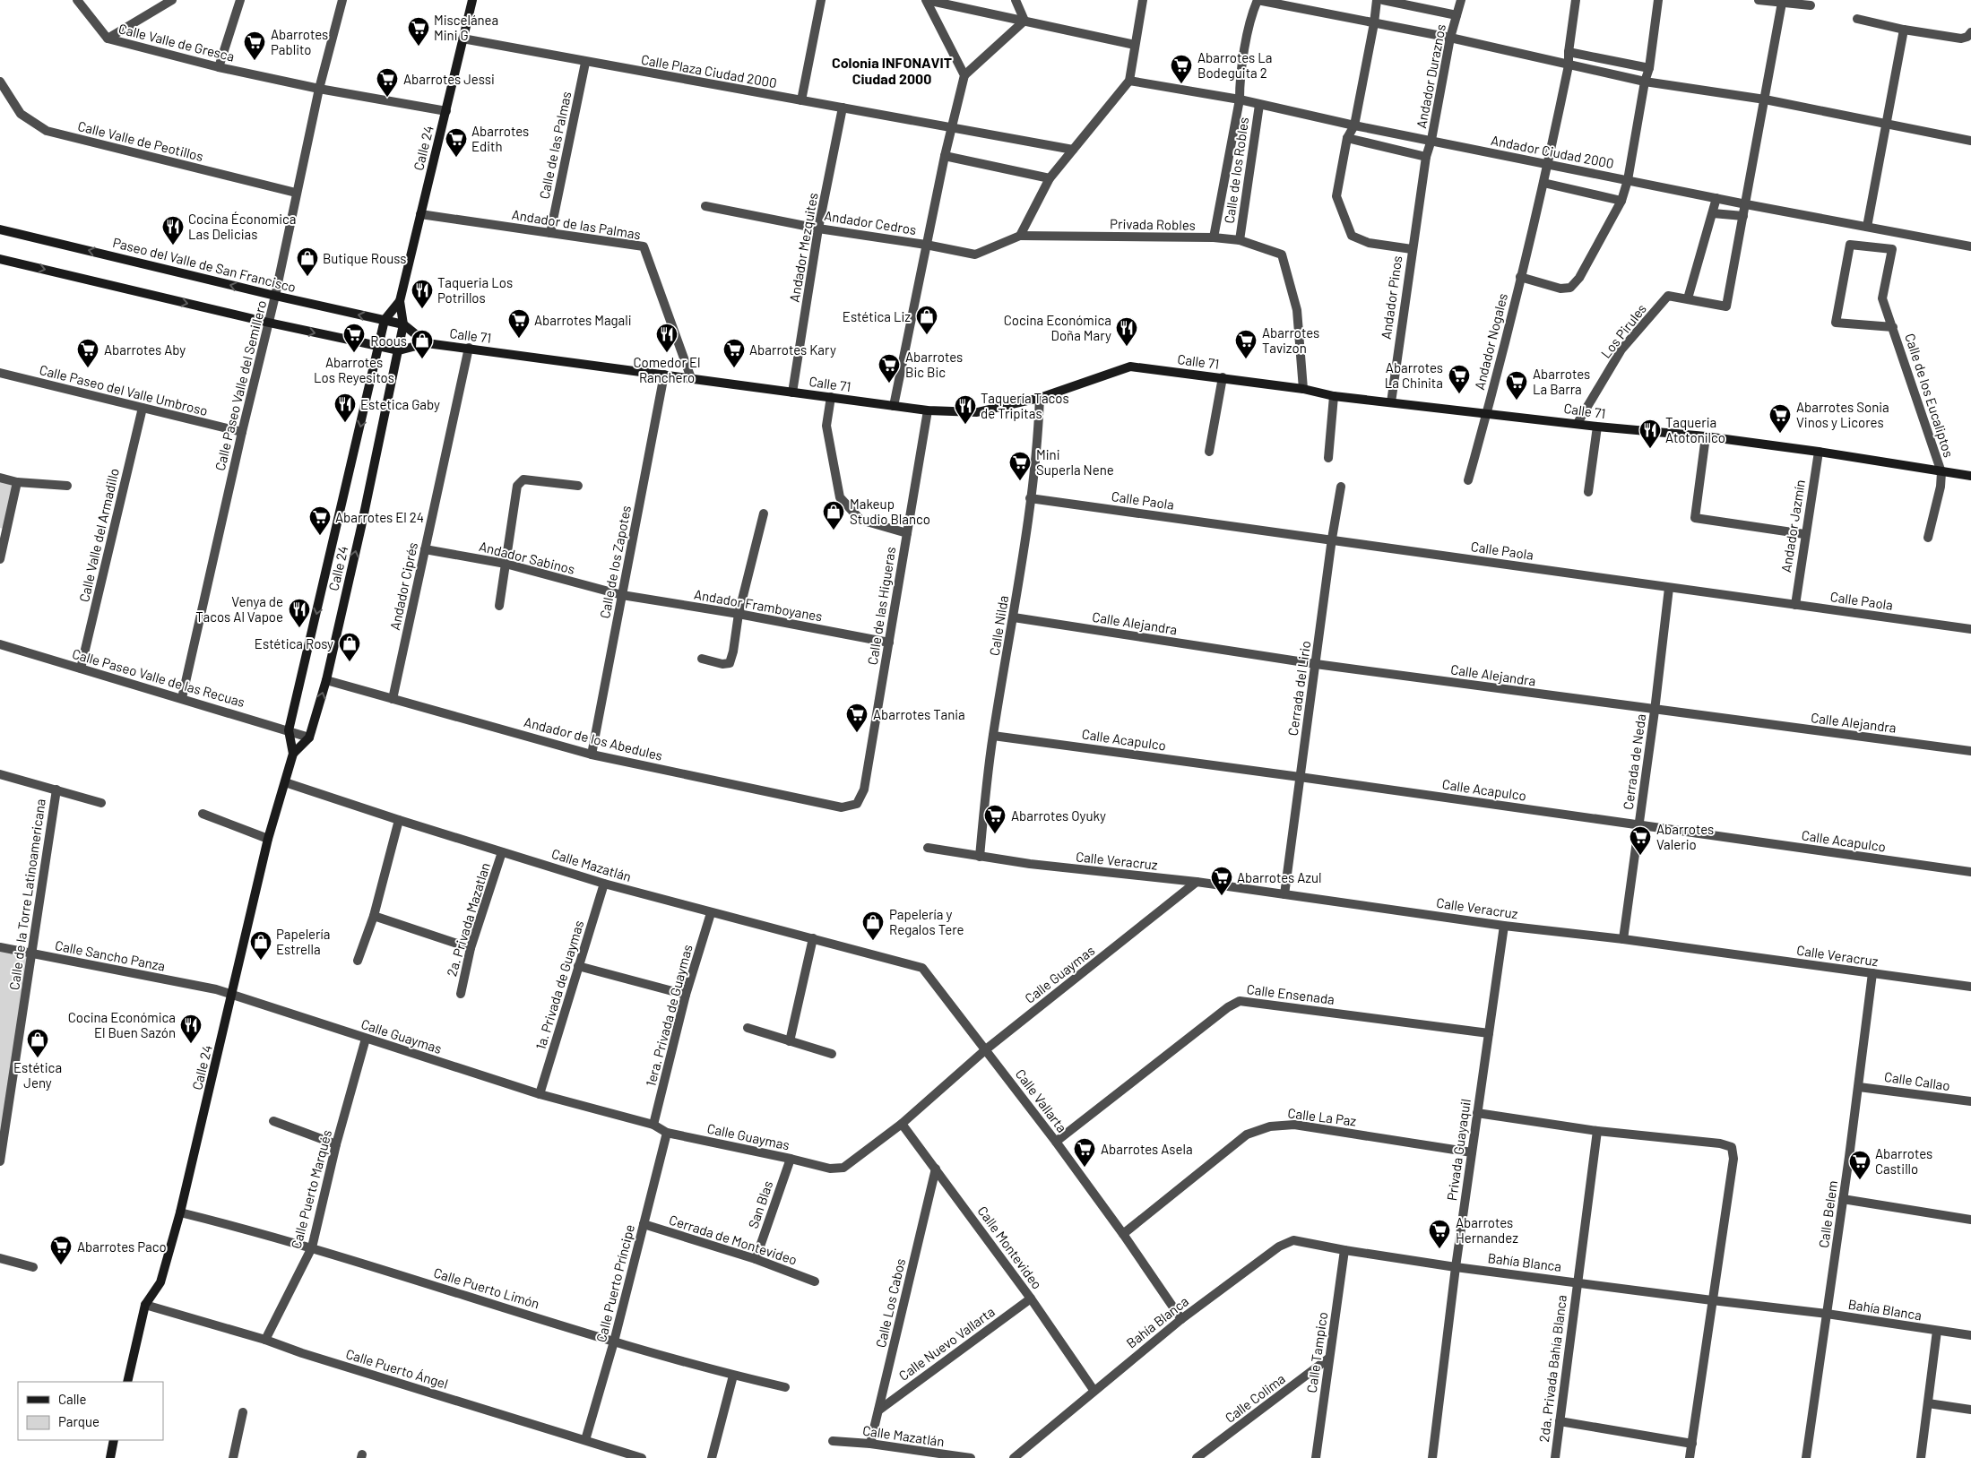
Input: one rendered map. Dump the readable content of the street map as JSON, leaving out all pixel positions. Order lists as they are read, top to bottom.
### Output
{
  "streets": {
    "street": [
      "Calle Valle de Gresca",
      "Calle Plaza Ciudad 2000",
      "Andador Duraznos",
      "Calle Valle de Peotillos",
      "Calle de las Palmas",
      "Calle 24",
      "Andador Ciudad 2000",
      "Calle de los Robles",
      "Andador Cedros",
      "Andador de las Palmas",
      "Privada Robles",
      "Andador Mezquites",
      "Paseo del Valle de San Francisco",
      "Andador Pinos",
      "Los Pirules",
      "Calle 71",
      "Andador Nogales",
      "Calle Paseo Valle del Semillero",
      "Calle Paseo del Valle Umbroso",
      "Calle de los Eucaliptos",
      "Calle Paola",
      "Andador Jazmín",
      "Calle Valle del Armadillo",
      "Andador Sabinos",
      "Calle de los Zapotes",
      "Andador Ciprés",
      "Andador Framboyanes",
      "Calle de las Higueras",
      "Calle Alejandra",
      "Calle Nilda",
      "Calle Paseo Valle de las Recuas",
      "Cerrada del Lirio",
      "Andador de los Abedules",
      "Calle Acapulco",
      "Cerrada de Neda",
      "Calle Veracruz",
      "Calle Mazatlán",
      "Calle de la Torre Latinoamericana",
      "2a. Privada Mazatlan",
      "Calle Sancho Panza",
      "Calle Guaymas",
      "1a. Privada de Guaymas",
      "Calle Ensenada",
      "1era. Privada de Guaymas",
      "Calle Callao",
      "Calle Vallarta",
      "Calle La Paz",
      "Privada Guayaquil",
      "Calle Puerto Marqués",
      "San Blas",
      "Calle Belem",
      "Cerrada de Montevideo",
      "Calle Montevideo",
      "Bahía Blanca",
      "Calle Puerto Príncipe",
      "Calle Puerto Limón",
      "Calle Los Cabos",
      "Calle Nuevo Vallarta",
      "Calle Tampico",
      "Calle Puerto Ángel",
      "2da. Privada Bahía Blanca",
      "Calle Colima"
    ]
  },
  "crossings": [
    ["Calle Valle de Gresca", "Calle 24"],
    ["Calle Valle de Gresca", "Calle Paseo Valle del Semillero"],
    ["Calle Plaza Ciudad 2000", "Calle de las Palmas"],
    ["Calle Plaza Ciudad 2000", "Calle 24"],
    ["Calle Plaza Ciudad 2000", "Andador Cedros"],
    ["Calle Plaza Ciudad 2000", "Andador Mezquites"],
    ["Andador Duraznos", "Andador Ciudad 2000"],
    ["Andador Duraznos", "Andador Pinos"],
    ["Calle Valle de Peotillos", "Calle Paseo Valle del Semillero"],
    ["Calle de las Palmas", "Andador de las Palmas"],
    ["Calle 24", "Andador de las Palmas"],
    ["Calle 24", "Paseo del Valle de San Francisco"],
    ["Calle 24", "Calle 71"],
    ["Calle 24", "Calle Paseo Valle de las Recuas"],
    ["Calle 24", "Andador de los Abedules"],
    ["Calle 24", "Calle Mazatlán"],
    ["Calle 24", "Calle Guaymas"],
    ["Calle 24", "Calle Puerto Limón"],
    ["Calle 24", "Calle Puerto Ángel"],
    ["Andador Ciudad 2000", "Calle de los Robles"],
    ["Andador Ciudad 2000", "Andador Pinos"],
    ["Andador Ciudad 2000", "Los Pirules"],
    ["Andador Ciudad 2000", "Andador Nogales"],
    ["Calle de los Robles", "Privada Robles"],
    ["Andador Cedros", "Privada Robles"],
    ["Andador Cedros", "Andador Mezquites"],
    ["Andador Cedros", "Calle 71"],
    ["Andador de las Palmas", "Calle 71"],
    ["Privada Robles", "Calle 71"],
    ["Andador Mezquites", "Calle 71"],
    ["Paseo del Valle de San Francisco", "Calle Paseo Valle del Semillero"],
    ["Andador Pinos", "Calle 71"],
    ["Los Pirules", "Calle 71"],
    ["Calle 71", "Andador Nogales"],
    ["Calle 71", "Calle de los Eucaliptos"],
    ["Calle 71", "Andador Jazmín"],
    ["Calle 71", "Calle de los Zapotes"],
    ["Calle 71", "Andador Ciprés"],
    ["Calle 71", "Calle de las Higueras"],
    ["Calle 71", "Calle Nilda"],
    ["Calle Paseo Valle del Semillero", "Calle Paseo del Valle Umbroso"],
    ["Calle Paseo Valle del Semillero", "Calle Paseo Valle de las Recuas"],
    ["Calle Paseo del Valle Umbroso", "Calle Valle del Armadillo"],
    ["Calle Paola", "Andador Jazmín"],
    ["Calle Paola", "Calle Nilda"],
    ["Calle Paola", "Cerrada del Lirio"],
    ["Calle Paola", "Cerrada de Neda"],
    ["Calle Valle del Armadillo", "Calle Paseo Valle de las Recuas"],
    ["Andador Sabinos", "Calle de los Zapotes"],
    ["Andador Sabinos", "Andador Ciprés"],
    ["Andador Sabinos", "Andador Framboyanes"],
    ["Calle de los Zapotes", "Andador Framboyanes"],
    ["Calle de los Zapotes", "Andador de los Abedules"],
    ["Andador Ciprés", "Andador de los Abedules"],
    ["Andador Framboyanes", "Calle de las Higueras"],
    ["Calle de las Higueras", "Andador de los Abedules"],
    ["Calle Alejandra", "Calle Nilda"],
    ["Calle Alejandra", "Cerrada del Lirio"],
    ["Calle Alejandra", "Cerrada de Neda"],
    ["Calle Nilda", "Calle Acapulco"],
    ["Calle Nilda", "Calle Veracruz"],
    ["Cerrada del Lirio", "Calle Acapulco"],
    ["Cerrada del Lirio", "Calle Veracruz"],
    ["Calle Acapulco", "Cerrada de Neda"],
    ["Cerrada de Neda", "Calle Veracruz"],
    ["Calle Veracruz", "Calle Guaymas"],
    ["Calle Veracruz", "Privada Guayaquil"],
    ["Calle Veracruz", "Calle Belem"],
    ["Calle Mazatlán", "2a. Privada Mazatlan"],
    ["Calle Mazatlán", "1a. Privada de Guaymas"],
    ["Calle Mazatlán", "1era. Privada de Guaymas"],
    ["Calle Mazatlán", "Calle Vallarta"],
    ["Calle Mazatlán", "Calle Los Cabos"],
    ["Calle de la Torre Latinoamericana", "Calle Sancho Panza"],
    ["Calle Sancho Panza", "Calle Guaymas"],
    ["Calle Guaymas", "1a. Privada de Guaymas"],
    ["Calle Guaymas", "1era. Privada de Guaymas"],
    ["Calle Guaymas", "Calle Vallarta"],
    ["Calle Guaymas", "Calle Puerto Marqués"],
    ["Calle Guaymas", "San Blas"],
    ["Calle Guaymas", "Calle Montevideo"],
    ["Calle Guaymas", "Calle Puerto Príncipe"],
    ["Calle Ensenada", "Calle Vallarta"],
    ["Calle Ensenada", "Privada Guayaquil"],
    ["Calle Callao", "Calle Belem"],
    ["Calle Vallarta", "Calle La Paz"],
    ["Calle Vallarta", "Bahía Blanca"],
    ["Calle La Paz", "Privada Guayaquil"],
    ["Privada Guayaquil", "Bahía Blanca"],
    ["Calle Puerto Marqués", "Calle Puerto Limón"],
    ["Calle Puerto Marqués", "Calle Puerto Ángel"],
    ["San Blas", "Cerrada de Montevideo"],
    ["Calle Belem", "Bahía Blanca"],
    ["Cerrada de Montevideo", "Calle Puerto Príncipe"],
    ["Calle Montevideo", "Bahía Blanca"],
    ["Calle Montevideo", "Calle Los Cabos"],
    ["Calle Montevideo", "Calle Nuevo Vallarta"],
    ["Bahía Blanca", "Calle Tampico"],
    ["Bahía Blanca", "2da. Privada Bahía Blanca"],
    ["Calle Puerto Príncipe", "Calle Puerto Limón"],
    ["Calle Puerto Príncipe", "Calle Puerto Ángel"],
    ["Calle Los Cabos", "Calle Nuevo Vallarta"],
    ["Calle Tampico", "Calle Colima"]
  ],
  "districts": ["Colonia INFONAVIT Ciudad 2000"],
  "places": {
    "supermarket": [
      "Miscelánea Mini G",
      "Abarrotes Pablito",
      "Abarrotes La Bodeguita 2",
      "Abarrotes Jessi",
      "Abarrotes Edith",
      "Abarrotes Magali",
      "Abarrotes Los Reyesitos",
      "Abarrotes Tavizon",
      "Abarrotes Aby",
      "Abarrotes Kary",
      "Abarrotes Bic Bic",
      "Abarrotes La Chinita",
      "Abarrotes La Barra",
      "Abarrotes Sonia Vinos y Licores",
      "Mini Superla Nene",
      "Abarrotes El 24",
      "Abarrotes Tania",
      "Abarrotes Oyuky",
      "Abarrotes Valerio",
      "Abarrotes Azul",
      "Abarrotes Asela",
      "Abarrotes Castillo",
      "Abarrotes Hernandez",
      "Abarrotes Paco"
    ],
    "restaurant": [
      "Cocina Économica Las Delicias",
      "Taqueria Los Potrillos",
      "Cocina Económica Doña Mary",
      "Comedor El Ranchero",
      "Estetica Gaby",
      "Taquería Tacos de Tripitas",
      "Taqueria Atotonilco",
      "Venya de Tacos Al Vapoe",
      "Cocina Económica El Buen Sazón"
    ],
    "shop": [
      "Butique Rouss",
      "Estética Liz",
      "Roous",
      "Makeup Studio Blanco",
      "Estética Rosy",
      "Papelería y Regalos Tere",
      "Papelería Estrella",
      "Estética Jeny"
    ]
  },
  "legend": ["Calle", "Parque"]
}
